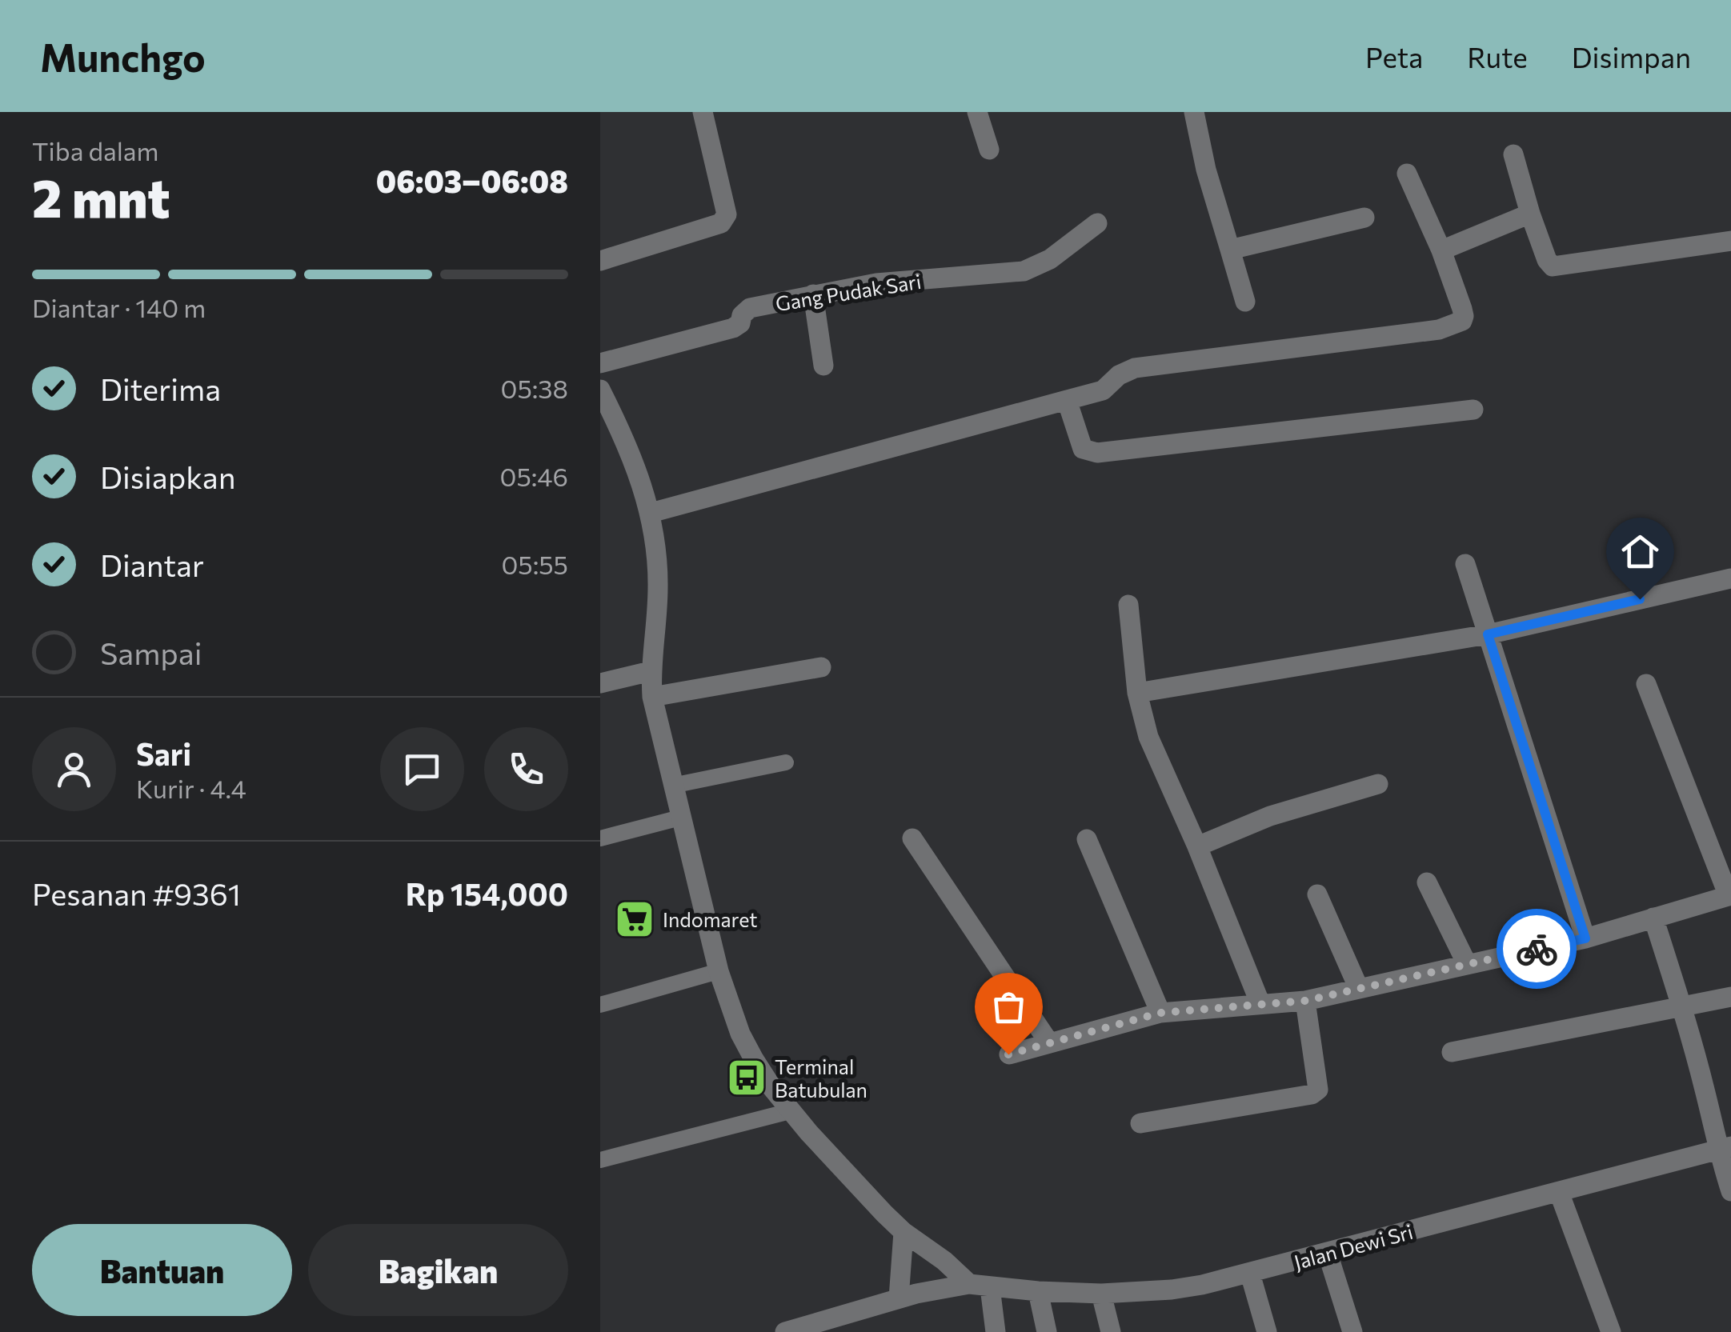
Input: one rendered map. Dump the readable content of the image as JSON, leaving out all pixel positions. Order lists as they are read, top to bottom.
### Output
{
  "streets": {
    "street": ["Gang Pudak Sari", "Jalan Dewi Sri"]
  },
  "places": {
    "supermarket": ["Indomaret"],
    "bus stop": ["Terminal Batubulan"]
  },
  "page": {
    "header": "Munchgo",
    "nav": ["Peta", "Rute", "Disimpan"],
    "heading": ["2 mnt", "Tiba dalam", "06:03–06:08"],
    "panel": [
      "Sari",
      "Kurir · 4.4",
      "Pesanan #9361",
      "Rp 154,000"
    ],
    "bar": "Diantar · 140 m",
    "list": [
      ["Diterima", "05:38"],
      ["Disiapkan", "05:46"],
      ["Diantar", "05:55"],
      "Sampai"
    ],
    "buttons": ["Bantuan", "Bagikan"]
  }
}
